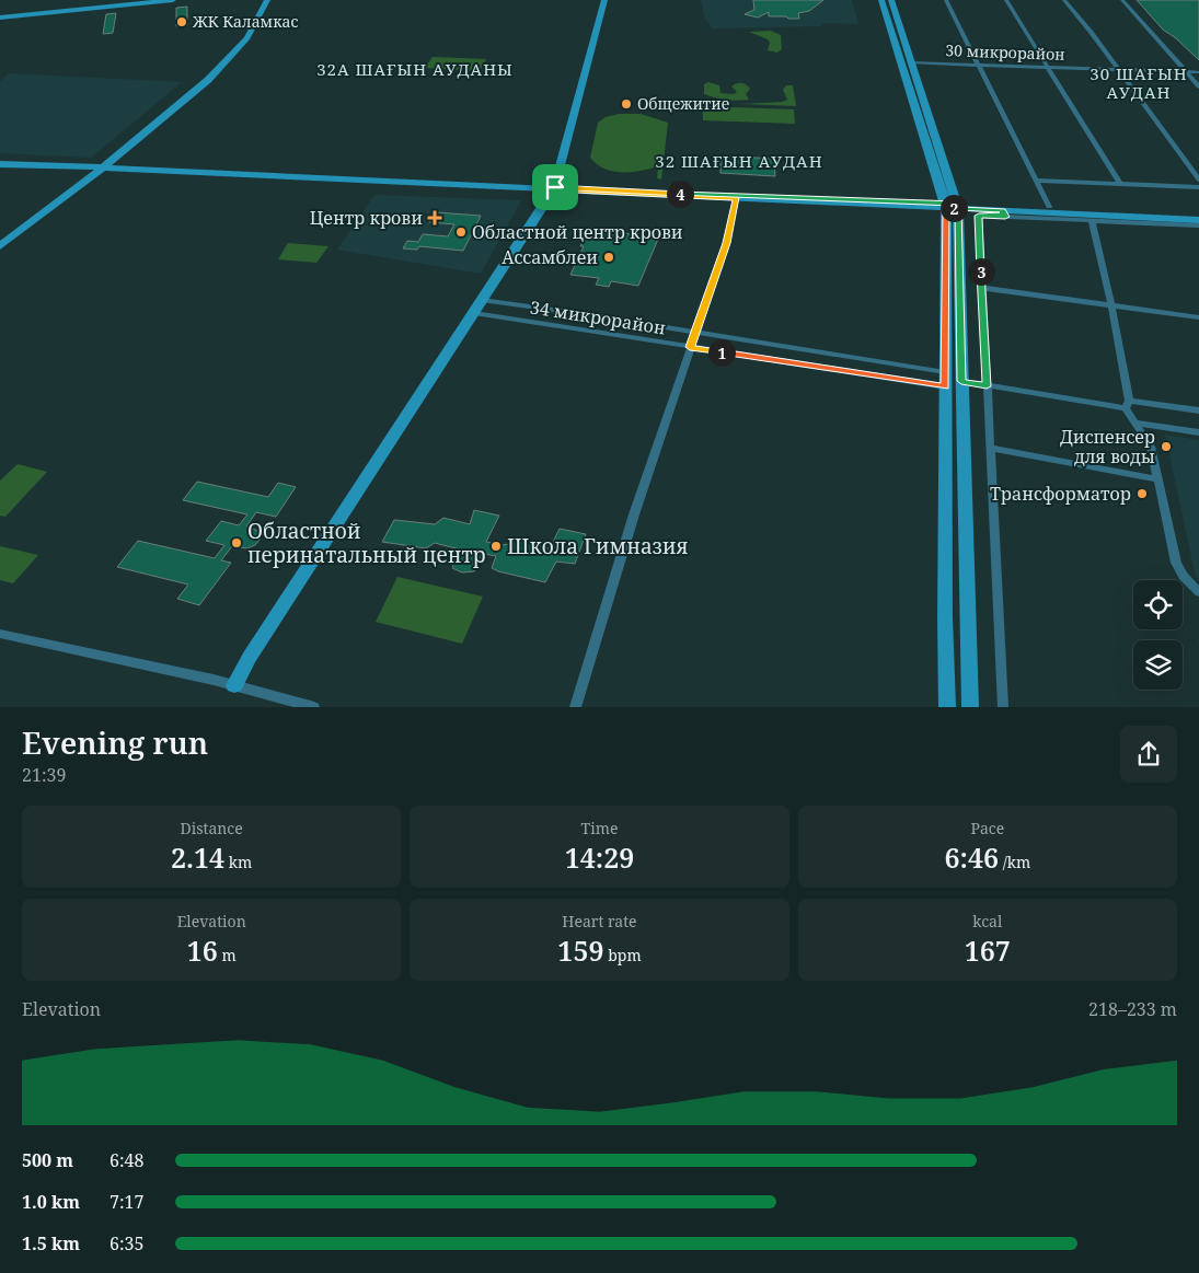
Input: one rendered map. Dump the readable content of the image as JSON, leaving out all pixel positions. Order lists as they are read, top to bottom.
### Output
{
  "streets": {
    "street": ["30 микрорайон", "34 микрорайон"]
  },
  "districts": ["32А ШАҒЫН АУДАНЫ", "30 ШАҒЫН АУДАН", "32 ШАҒЫН АУДАН"],
  "places": {
    "other": [
      "ЖК Каламкас",
      "Общежитие",
      "Областной центр крови",
      "Ассамблеи",
      "Диспенсер для воды",
      "Трансформатор",
      "Областной перинатальный центр",
      "Школа Гимназия"
    ],
    "health": ["Центр крови"]
  },
  "page": {
    "pins": [
      "4",
      "2",
      "3",
      "1"
    ],
    "heading": ["Evening run", "21:39"],
    "stats": [
      ["Distance", "2.14 km"],
      ["Time", "14:29"],
      ["Pace", "6:46 /km"],
      ["Elevation", "16 m"],
      ["Heart rate", "159 bpm"],
      ["kcal", "167"]
    ],
    "chart": ["Elevation", "218–233 m"],
    "list": [
      {
        "name": "500 m",
        "note": "6:48"
      },
      {
        "name": "1.0 km",
        "note": "7:17"
      },
      {
        "name": "1.5 km",
        "note": "6:35"
      }
    ]
  }
}
